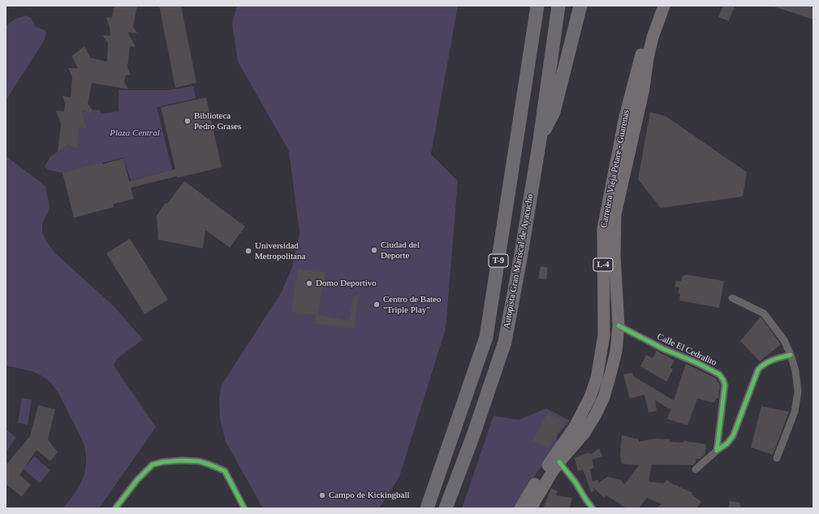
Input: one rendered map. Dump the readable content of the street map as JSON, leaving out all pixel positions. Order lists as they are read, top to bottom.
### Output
{
  "streets": {
    "highway": ["T-9", "Autopista Gran Mariscal de Ayacucho"],
    "main road": ["Carretera Vieja Petare - Guarenas", "L-4"],
    "street": ["Calle El Cedralito"]
  },
  "crossings": [
    ["Carretera Vieja Petare - Guarenas", "L-4"],
    ["Carretera Vieja Petare - Guarenas", "Calle El Cedralito"]
  ],
  "parks": ["Plaza Central"],
  "places": [
    "Biblioteca Pedro Grases",
    "Ciudad del Deporte",
    "Universidad Metropolitana",
    "Domo Deportivo",
    "Centro de Bateo \"Triple Play\"",
    "Campo de Kickingball"
  ]
}
